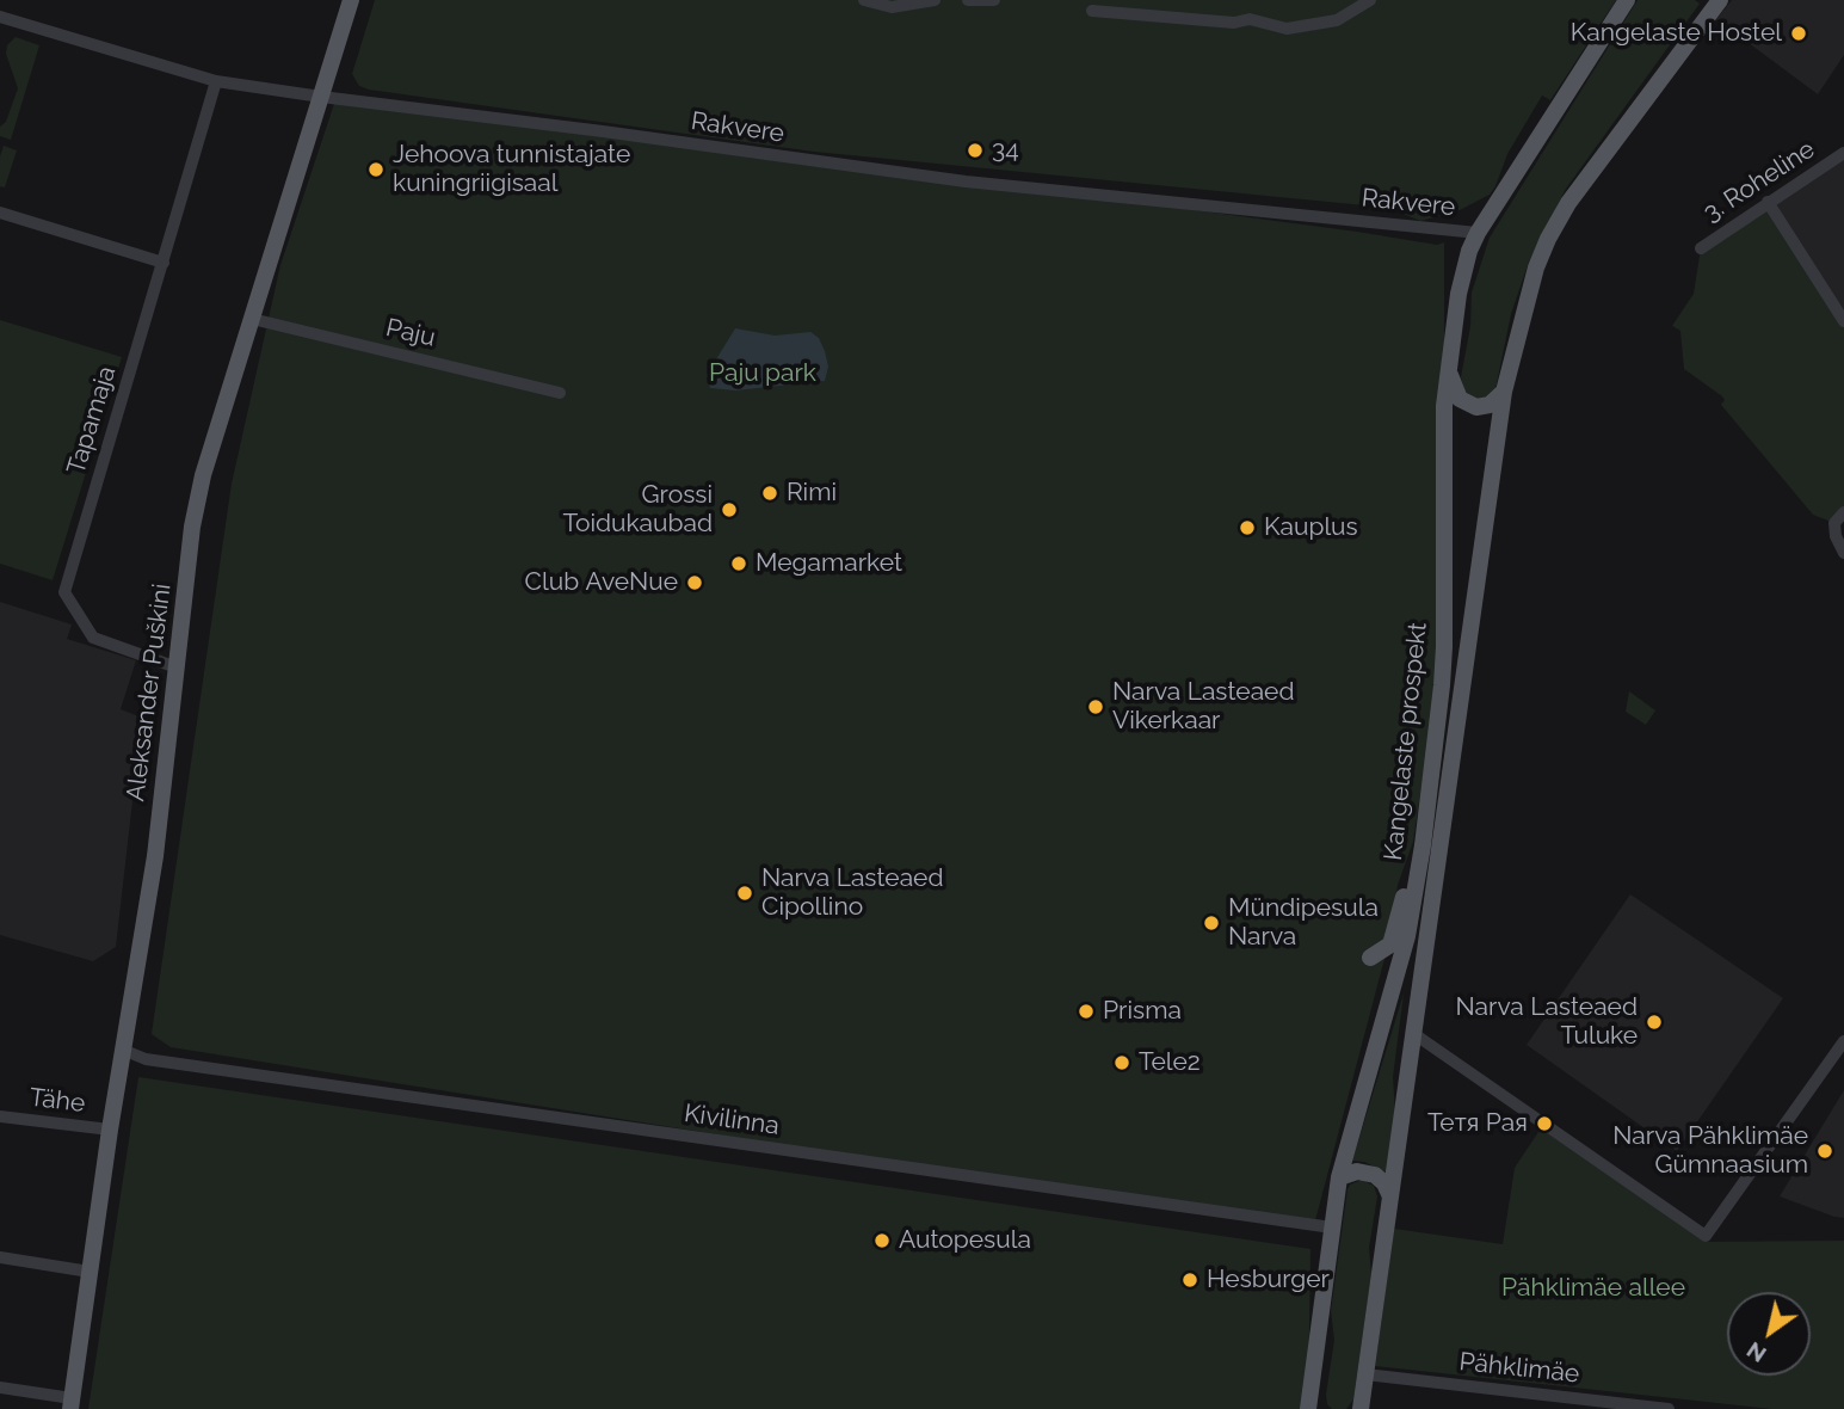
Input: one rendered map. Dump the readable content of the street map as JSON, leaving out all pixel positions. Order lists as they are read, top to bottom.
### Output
{
  "streets": {
    "main road": ["Aleksander Puškini", "Kangelaste prospekt"],
    "street": [
      "Rakvere",
      "3. Roheline",
      "Paju",
      "Tapamaja",
      "Tähe",
      "Kivilinna",
      "Pähklimäe"
    ]
  },
  "crossings": [
    ["Rakvere", "Tapamaja"],
    ["Rakvere", "Aleksander Puškini"],
    ["Rakvere", "Kangelaste prospekt"],
    ["Paju", "Aleksander Puškini"],
    ["Tapamaja", "Aleksander Puškini"],
    ["Aleksander Puškini", "Tähe"],
    ["Aleksander Puškini", "Kivilinna"],
    ["Kangelaste prospekt", "Kivilinna"],
    ["Kangelaste prospekt", "Pähklimäe"]
  ],
  "parks": ["Paju park", "Pähklimäe allee"],
  "places": [
    "Kangelaste Hostel",
    "34",
    "Jehoova tunnistajate kuningriigisaal",
    "Rimi",
    "Grossi Toidukaubad",
    "Kauplus",
    "Megamarket",
    "Club AveNue",
    "Narva Lasteaed Vikerkaar",
    "Narva Lasteaed Cipollino",
    "Mündipesula Narva",
    "Prisma",
    "Narva Lasteaed Tuluke",
    "Tele2",
    "Тетя Рая",
    "Narva Pähklimäe Gümnaasium",
    "Autopesula",
    "Hesburger"
  ],
  "north": "bottom left"
}
